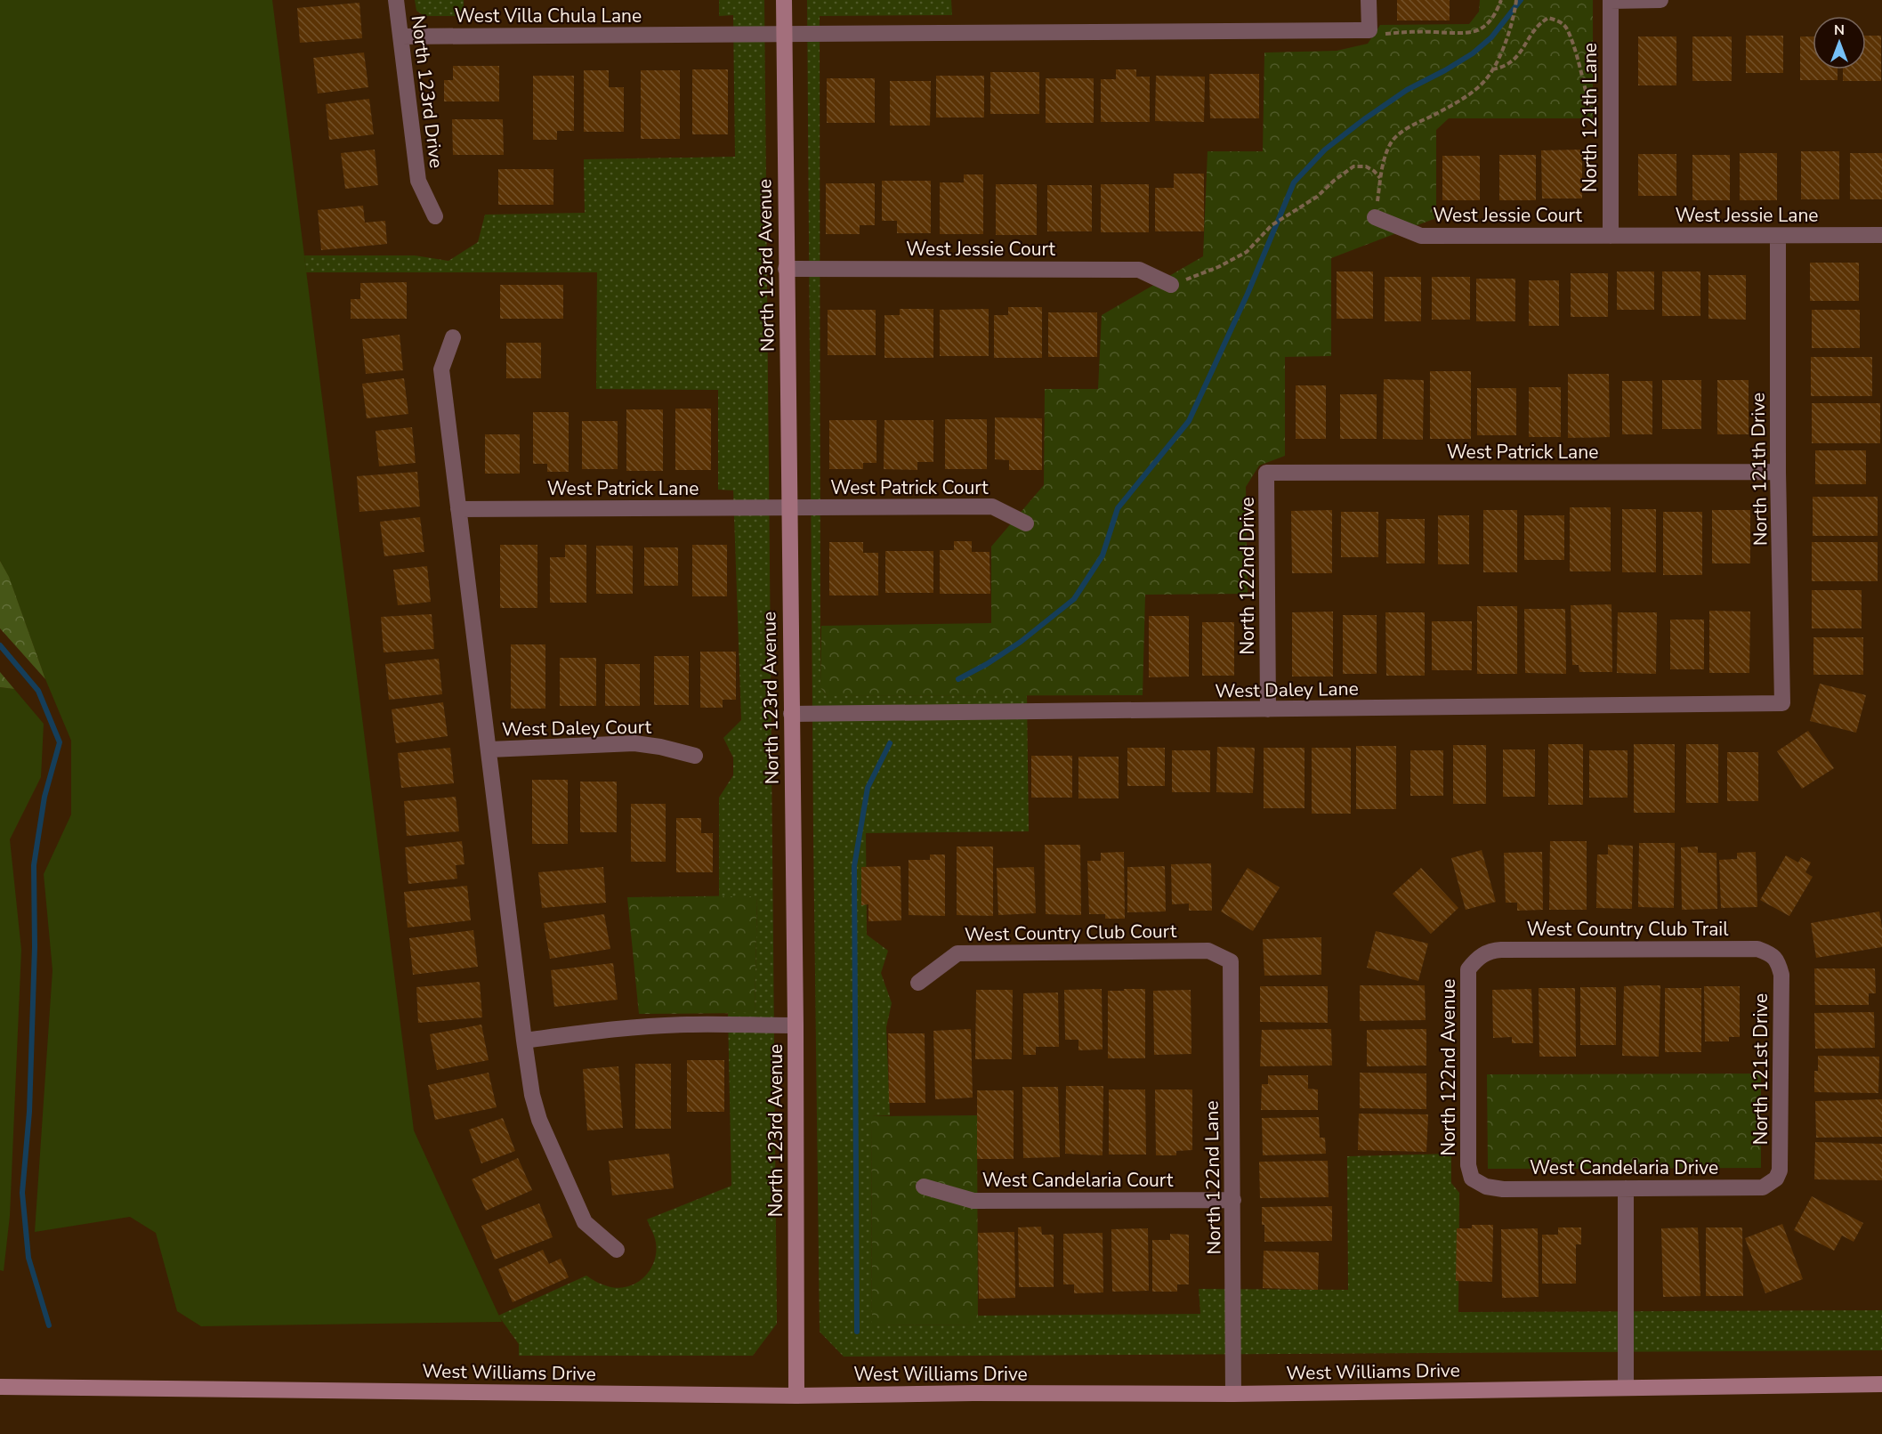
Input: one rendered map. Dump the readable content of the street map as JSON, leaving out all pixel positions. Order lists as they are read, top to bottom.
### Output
{
  "streets": {
    "main road": ["North 123rd Avenue", "West Williams Drive"],
    "street": [
      "West Villa Chula Lane",
      "North 123rd Drive",
      "North 121th Lane",
      "West Jessie Court",
      "West Jessie Lane",
      "West Patrick Lane",
      "North 121th Drive",
      "West Patrick Court",
      "North 122nd Drive",
      "West Daley Lane",
      "West Daley Court",
      "West Country Club Trail",
      "West Country Club Court",
      "North 122nd Avenue",
      "North 121st Drive",
      "West Candelaria Drive",
      "North 122nd Lane",
      "West Candelaria Court"
    ]
  },
  "crossings": [
    ["West Villa Chula Lane", "North 123rd Drive"],
    ["West Villa Chula Lane", "North 123rd Avenue"],
    ["North 121th Lane", "West Jessie Court"],
    ["North 121th Lane", "West Jessie Lane"],
    ["West Jessie Court", "West Jessie Lane"],
    ["West Jessie Court", "North 123rd Avenue"],
    ["West Jessie Lane", "North 121th Drive"],
    ["North 123rd Avenue", "West Patrick Lane"],
    ["North 123rd Avenue", "West Patrick Court"],
    ["North 123rd Avenue", "West Daley Lane"],
    ["North 123rd Avenue", "West Williams Drive"],
    ["West Patrick Lane", "North 121th Drive"],
    ["West Patrick Lane", "West Patrick Court"],
    ["West Patrick Lane", "North 122nd Drive"],
    ["North 121th Drive", "West Daley Lane"],
    ["North 122nd Drive", "West Daley Lane"],
    ["West Country Club Trail", "North 122nd Avenue"],
    ["West Country Club Trail", "North 121st Drive"],
    ["West Country Club Court", "North 122nd Lane"],
    ["North 122nd Avenue", "West Candelaria Drive"],
    ["North 121st Drive", "West Candelaria Drive"],
    ["North 122nd Lane", "West Candelaria Court"],
    ["North 122nd Lane", "West Williams Drive"]
  ],
  "north": "top"
}
